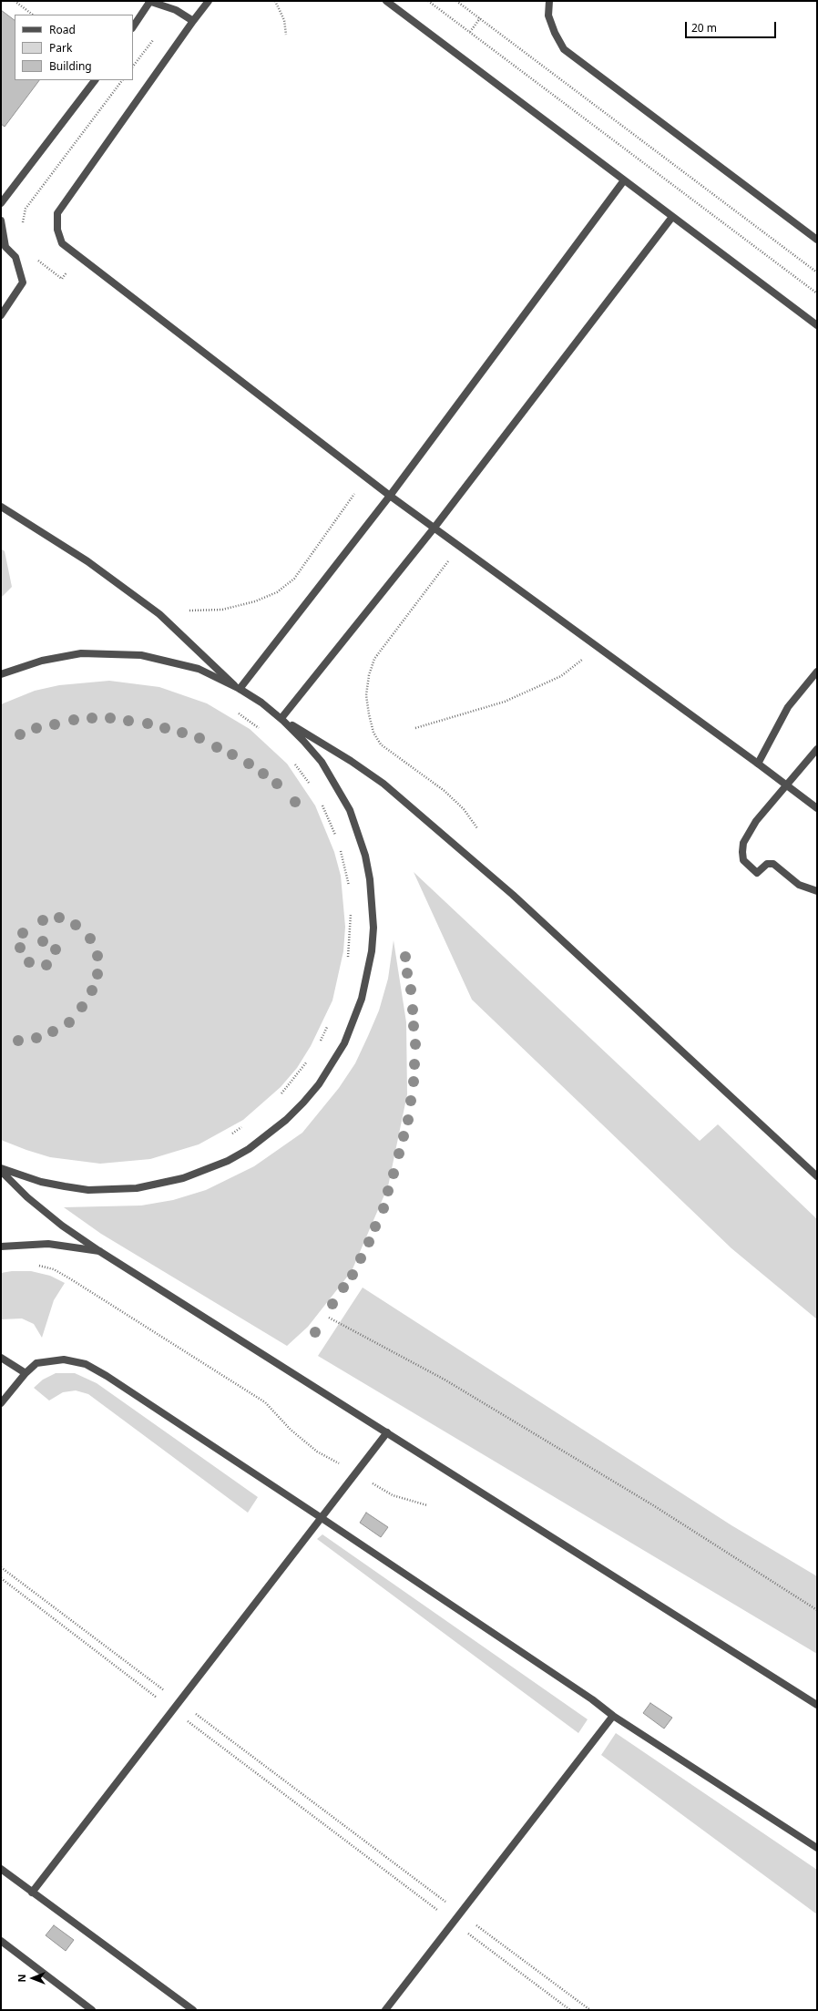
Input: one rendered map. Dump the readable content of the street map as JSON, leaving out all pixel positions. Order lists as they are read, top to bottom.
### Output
{
  "legend": ["Road", "Park", "Building"],
  "scale_bar": "20 m",
  "north": "left"
}
